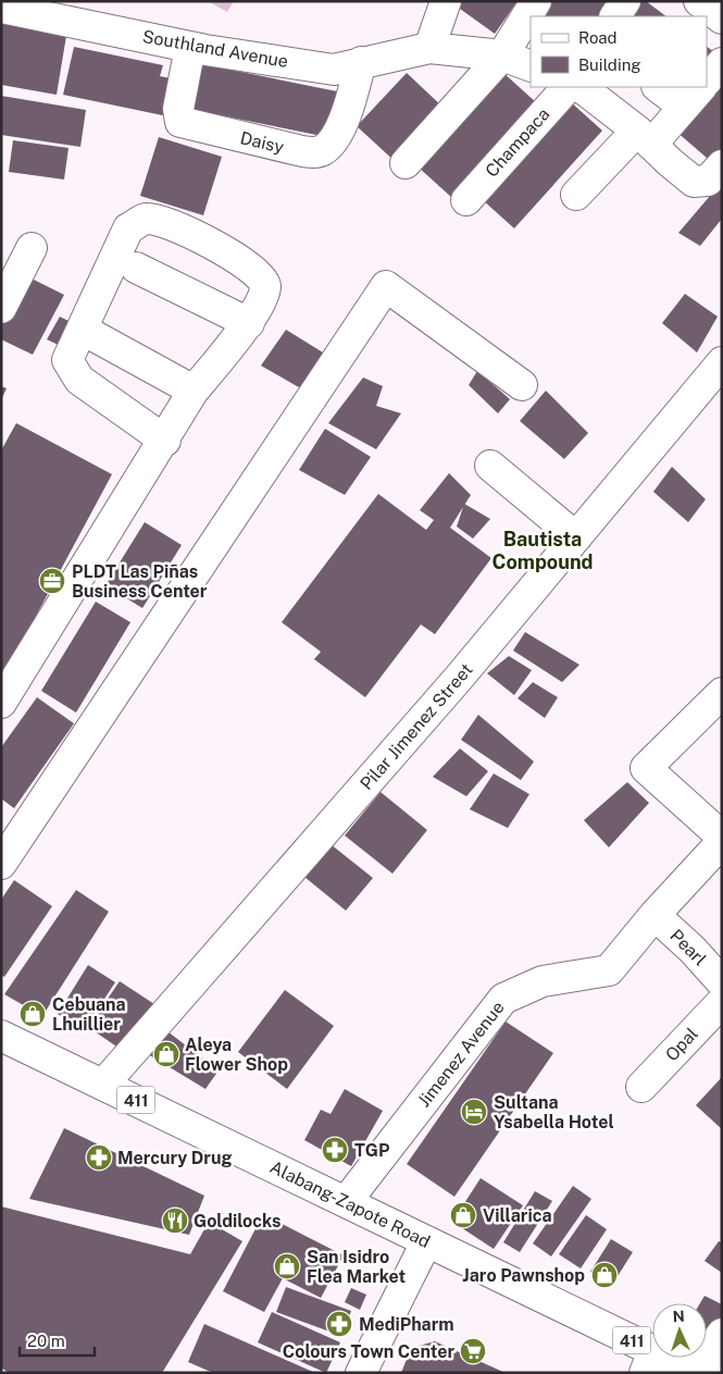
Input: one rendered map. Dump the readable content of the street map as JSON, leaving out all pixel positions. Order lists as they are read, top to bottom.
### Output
{
  "streets": {
    "main road": [
      "Southland Avenue",
      "Daisy",
      "Champaca",
      "Pilar Jimenez Street",
      "Pearl",
      "Opal",
      "Jimenez Avenue",
      "411",
      "Alabang-Zapote Road"
    ]
  },
  "crossings": [
    ["Southland Avenue", "Daisy"],
    ["Pilar Jimenez Street", "Alabang-Zapote Road"],
    ["Pearl", "Jimenez Avenue"],
    ["Jimenez Avenue", "Alabang-Zapote Road"]
  ],
  "districts": ["Bautista Compound"],
  "places": {
    "office": ["PLDT Las Piñas Business Center"],
    "shop": [
      "Cebuana Lhuillier",
      "Aleya Flower Shop",
      "Villarica",
      "San Isidro Flea Market",
      "Jaro Pawnshop"
    ],
    "hotel": ["Sultana Ysabella Hotel"],
    "pharmacy": ["TGP", "Mercury Drug", "MediPharm"],
    "restaurant": ["Goldilocks"],
    "supermarket": ["Colours Town Center"]
  },
  "legend": ["Road", "Building"],
  "scale_bar": "20 m",
  "north": "top"
}
